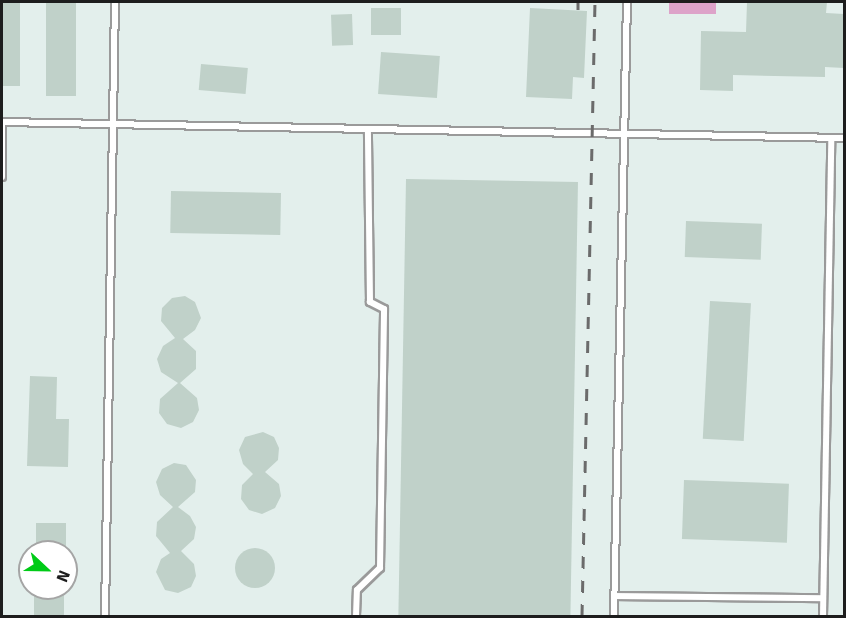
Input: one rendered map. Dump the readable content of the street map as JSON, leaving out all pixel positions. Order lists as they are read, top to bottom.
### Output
{
  "north": "right"
}
